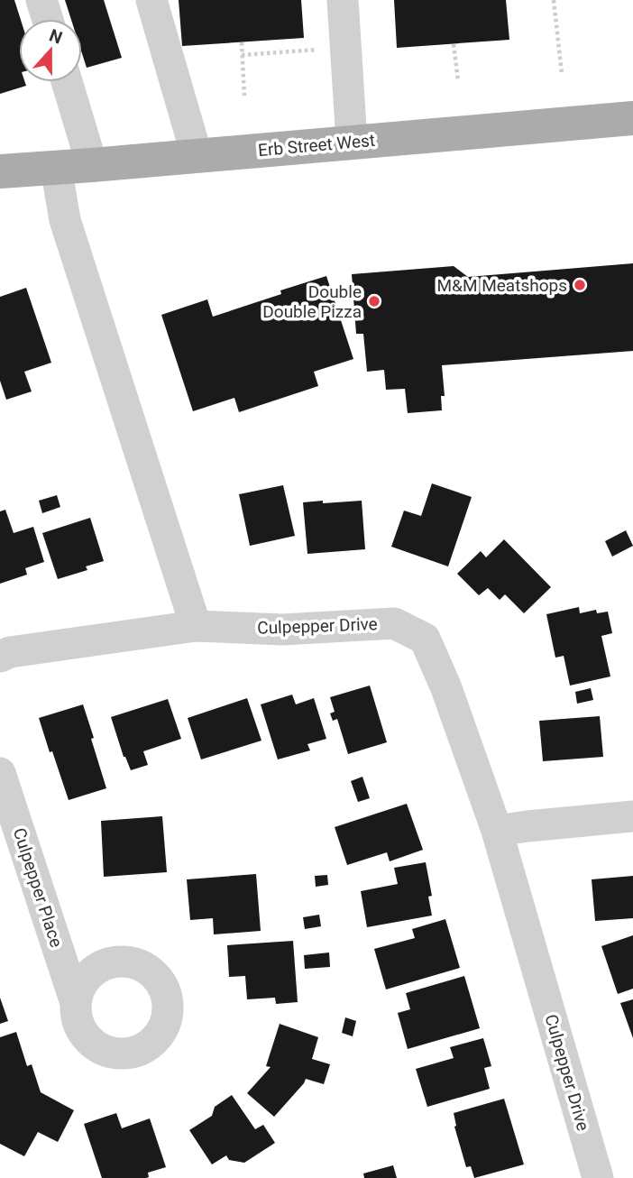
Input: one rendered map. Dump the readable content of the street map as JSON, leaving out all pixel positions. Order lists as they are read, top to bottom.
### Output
{
  "streets": {
    "main road": ["Erb Street West"],
    "street": ["Culpepper Drive", "Culpepper Place"]
  },
  "places": ["M&M Meatshops", "Double Double Pizza"],
  "north": "top"
}
